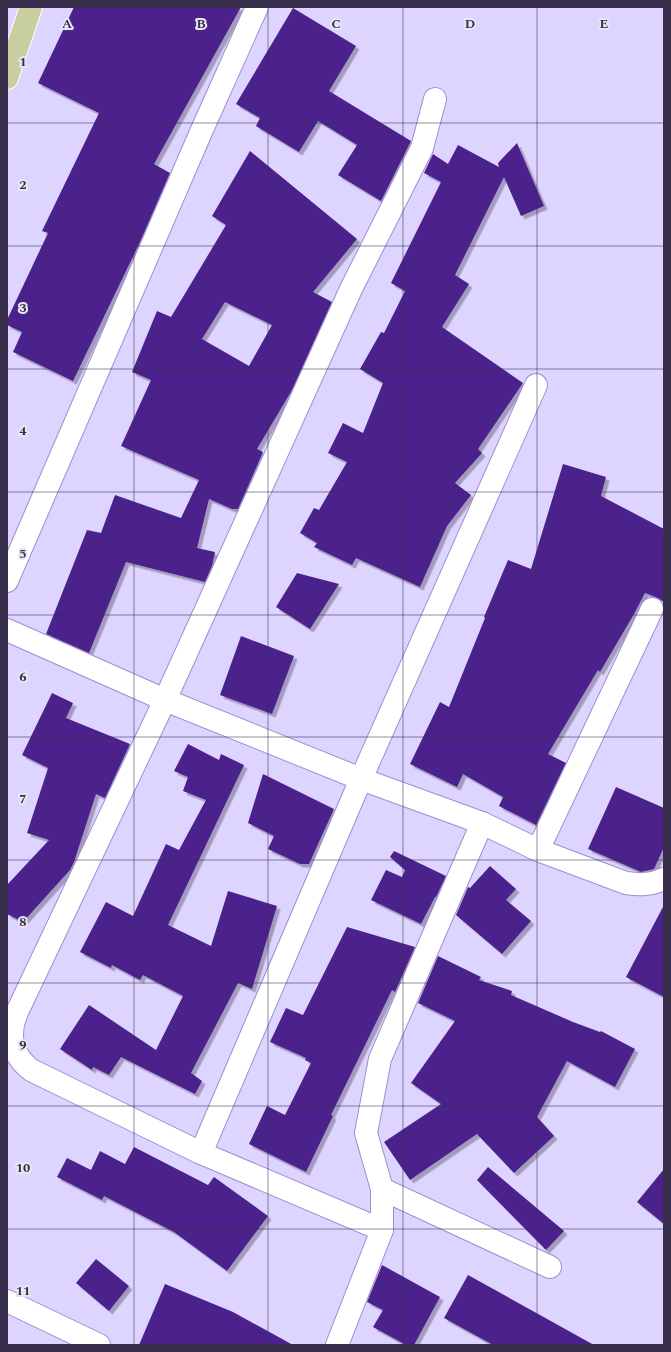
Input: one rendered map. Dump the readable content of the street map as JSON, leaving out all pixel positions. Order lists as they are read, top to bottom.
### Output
{
  "grid": {
    "columns": [
      "A",
      "B",
      "C",
      "D",
      "E"
    ],
    "rows": [
      "1",
      "2",
      "3",
      "4",
      "5",
      "6",
      "7",
      "8",
      "9",
      "10",
      "11"
    ]
  }
}
